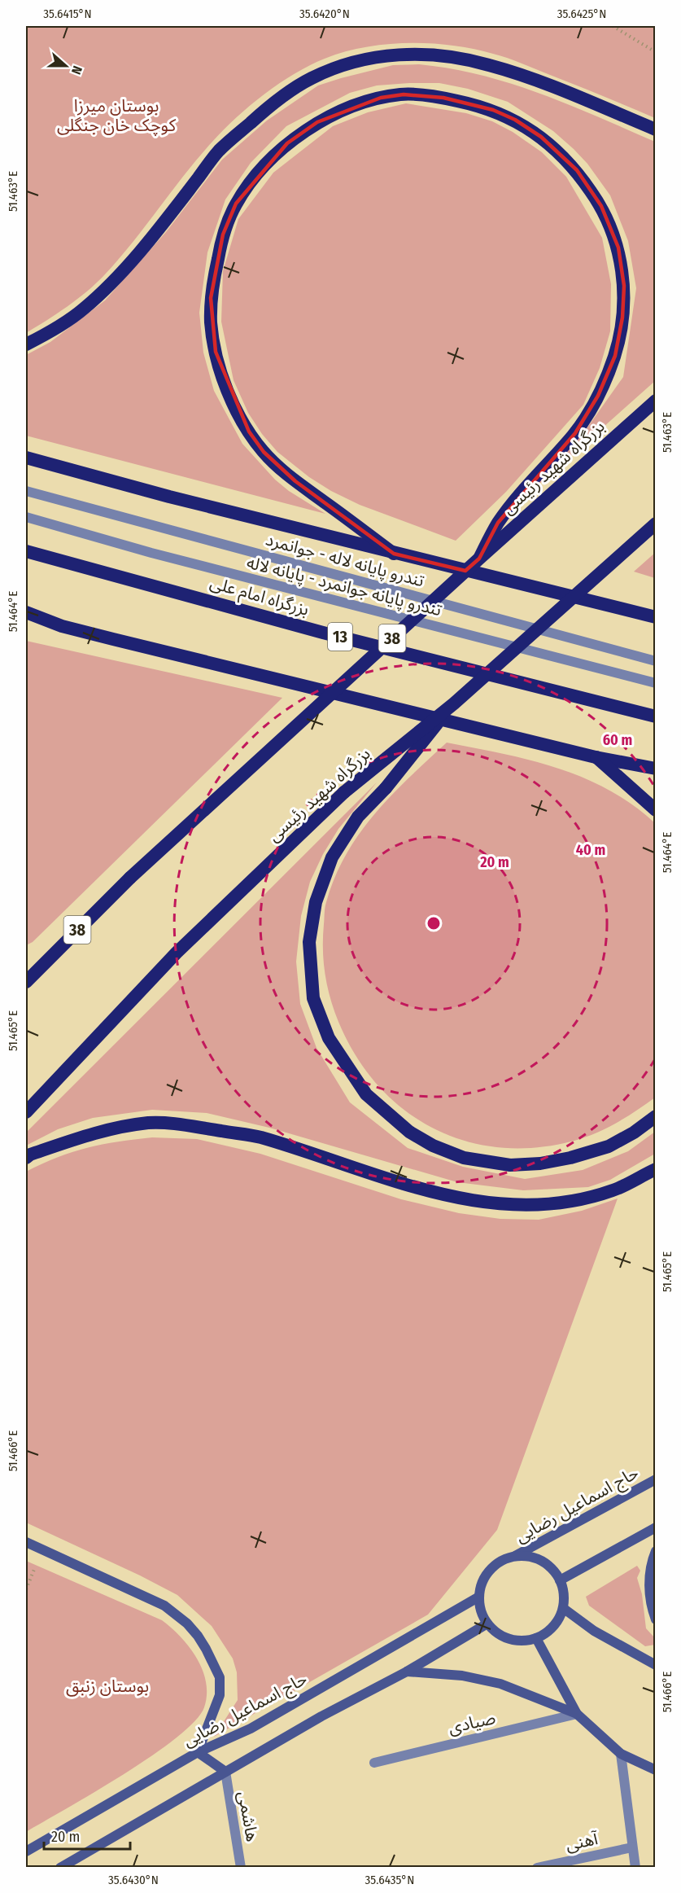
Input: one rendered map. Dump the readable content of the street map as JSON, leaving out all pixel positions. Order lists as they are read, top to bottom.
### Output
{
  "streets": {
    "highway": [
      "بزرگراه شهید رئیسی",
      "بزرگراه امام علی",
      "13",
      "38"
    ],
    "main road": ["حاج اسماعیل رضایی"],
    "street": [
      "تندرو پایانه لاله - جوانمرد",
      "تندرو پایانه جوانمرد - پایانه لاله",
      "صیادی",
      "هاشمی",
      "آهنی"
    ]
  },
  "parks": ["بوستان میرزا کوچک خان جنگلی", "بوستان زنبق"],
  "scale_bar": "20 m",
  "north": "right",
  "coordinates": [
    "35.6415°N",
    "35.6420°N",
    "35.6425°N",
    "51.463°E",
    "51.464°E",
    "51.465°E",
    "51.466°E",
    "35.6430°N",
    "35.6435°N"
  ],
  "rings": ["60 m", "40 m", "20 m"]
}
